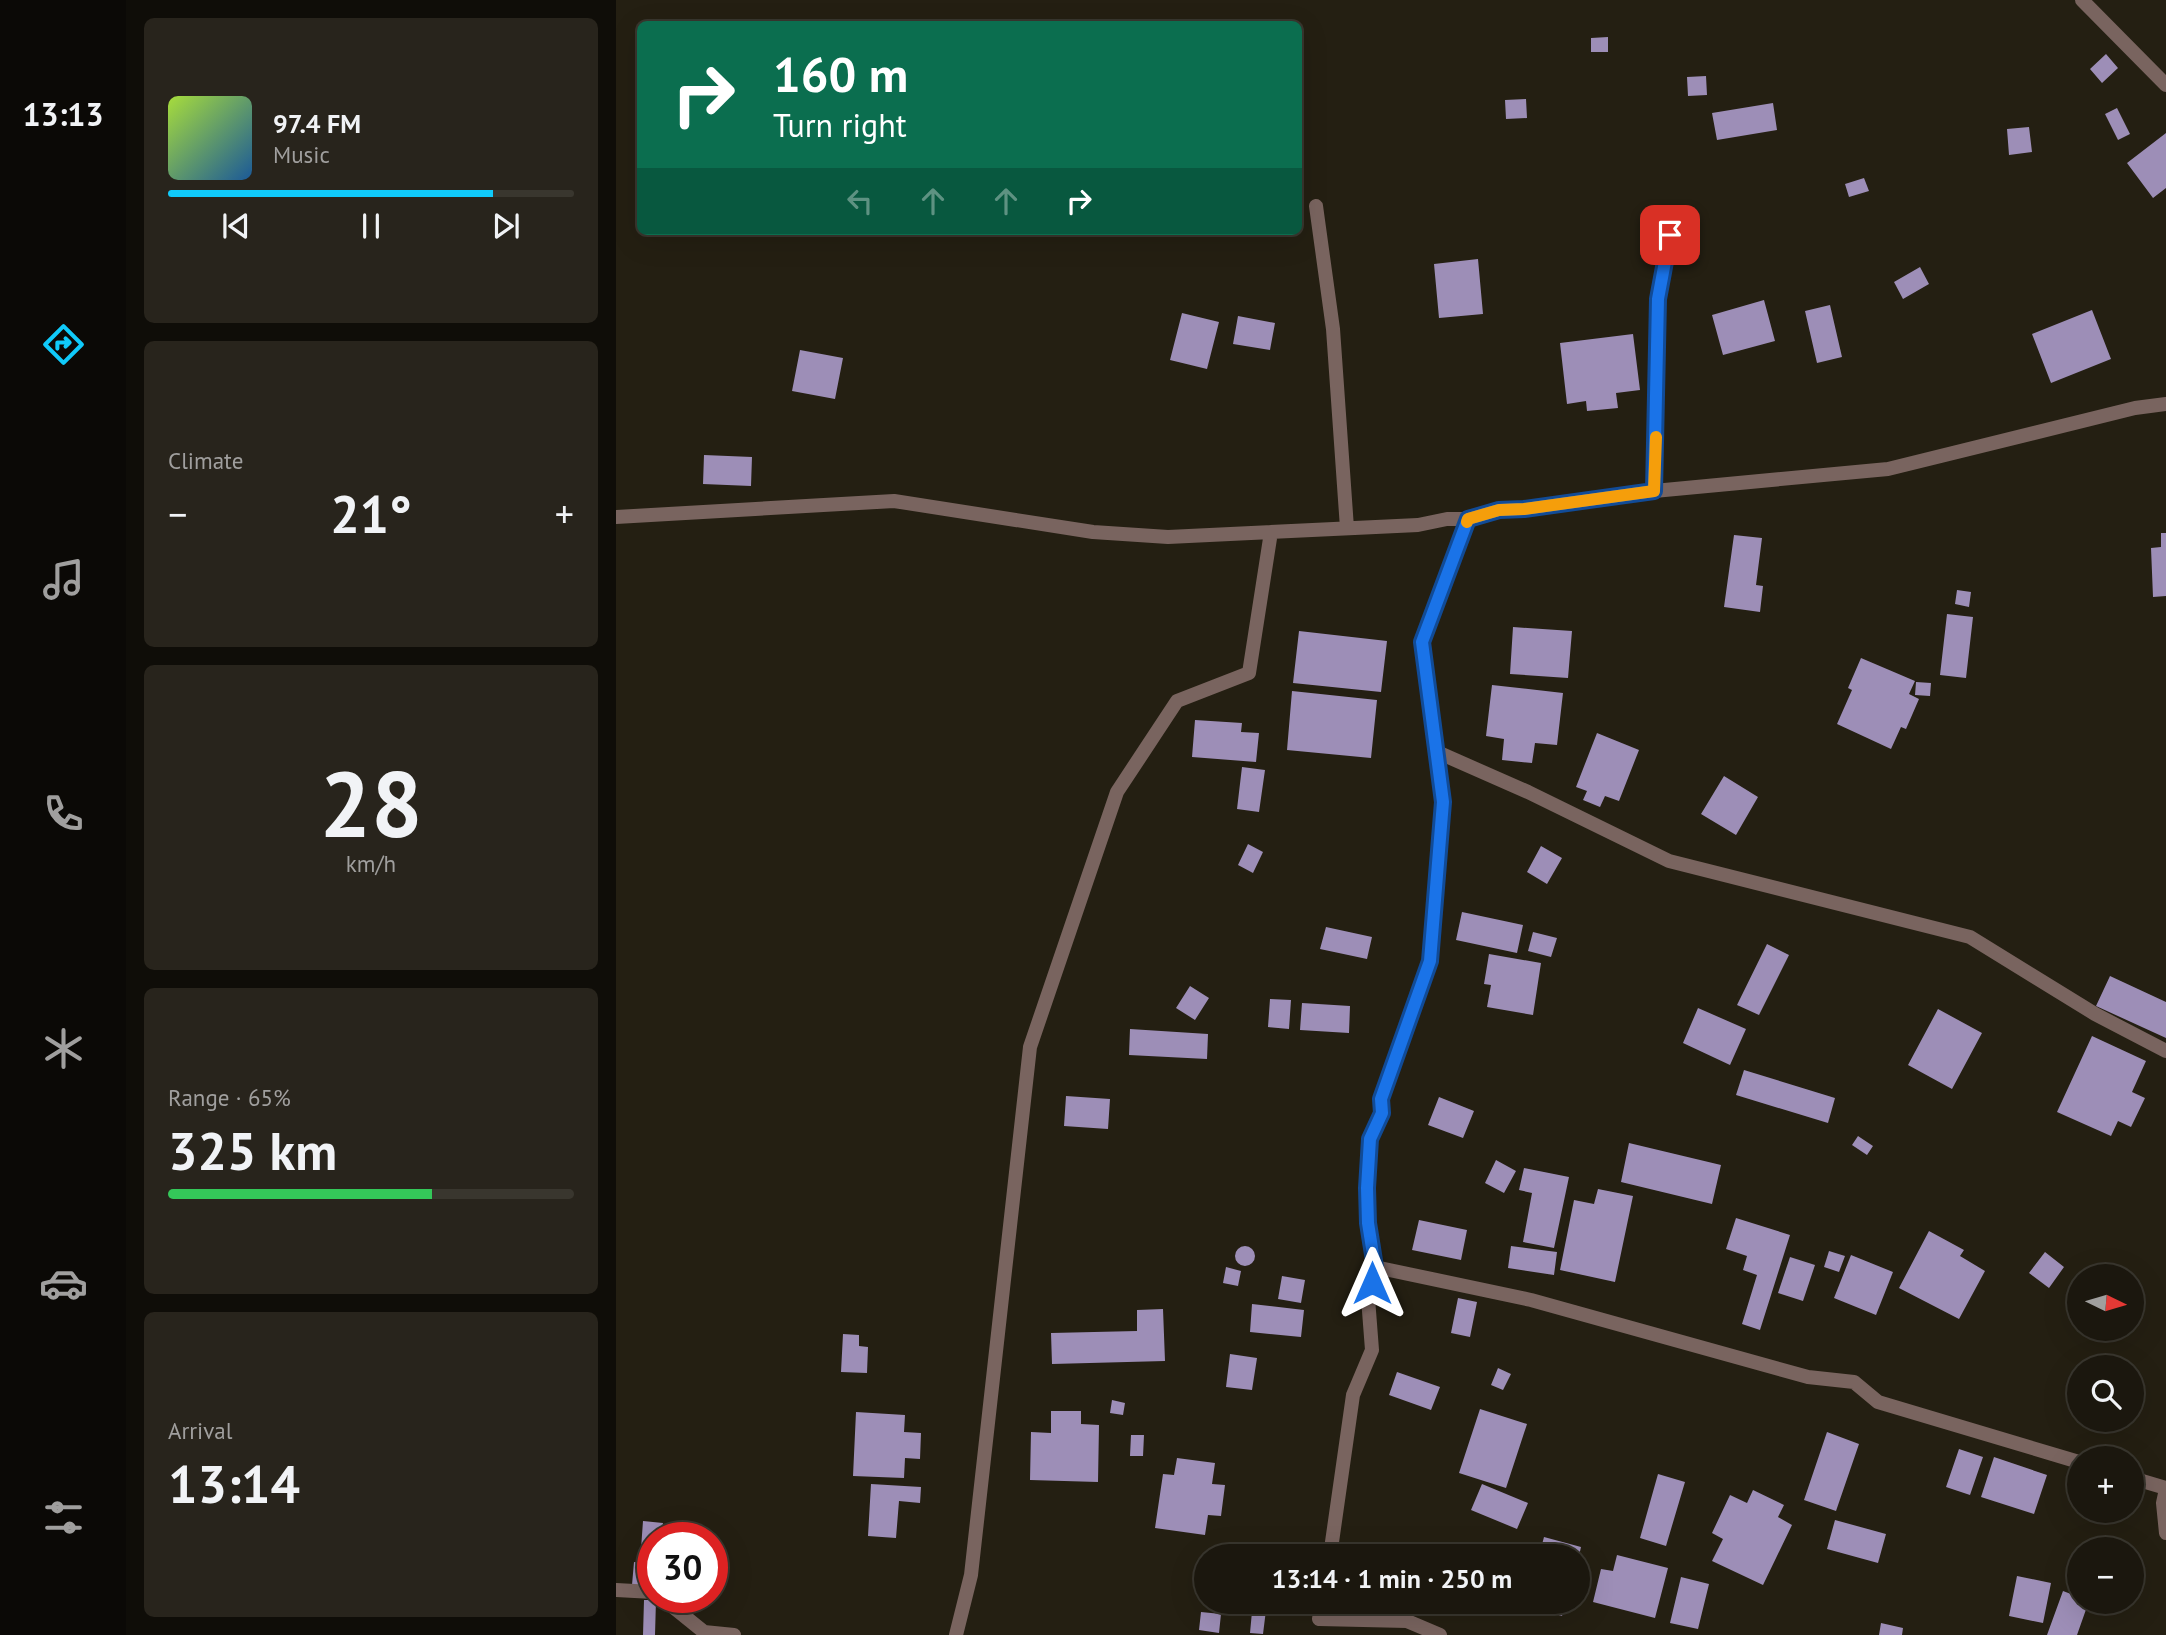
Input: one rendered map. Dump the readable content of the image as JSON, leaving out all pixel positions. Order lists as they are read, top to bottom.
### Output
{
  "north": "right",
  "page": {
    "tabs": "13:13",
    "turn": ["160 m", "Turn right"],
    "song": ["97.4 FM", "Music"],
    "tile": [
      "Climate",
      ["28", "km/h"],
      ["Range · 65%", "325 km"],
      ["Arrival", "13:14"]
    ],
    "heat": ["−", "21°", "+"],
    "map_buttons": ["+", "−"],
    "limit": "30",
    "trip": "13:14 · 1 min · 250 m"
  }
}
